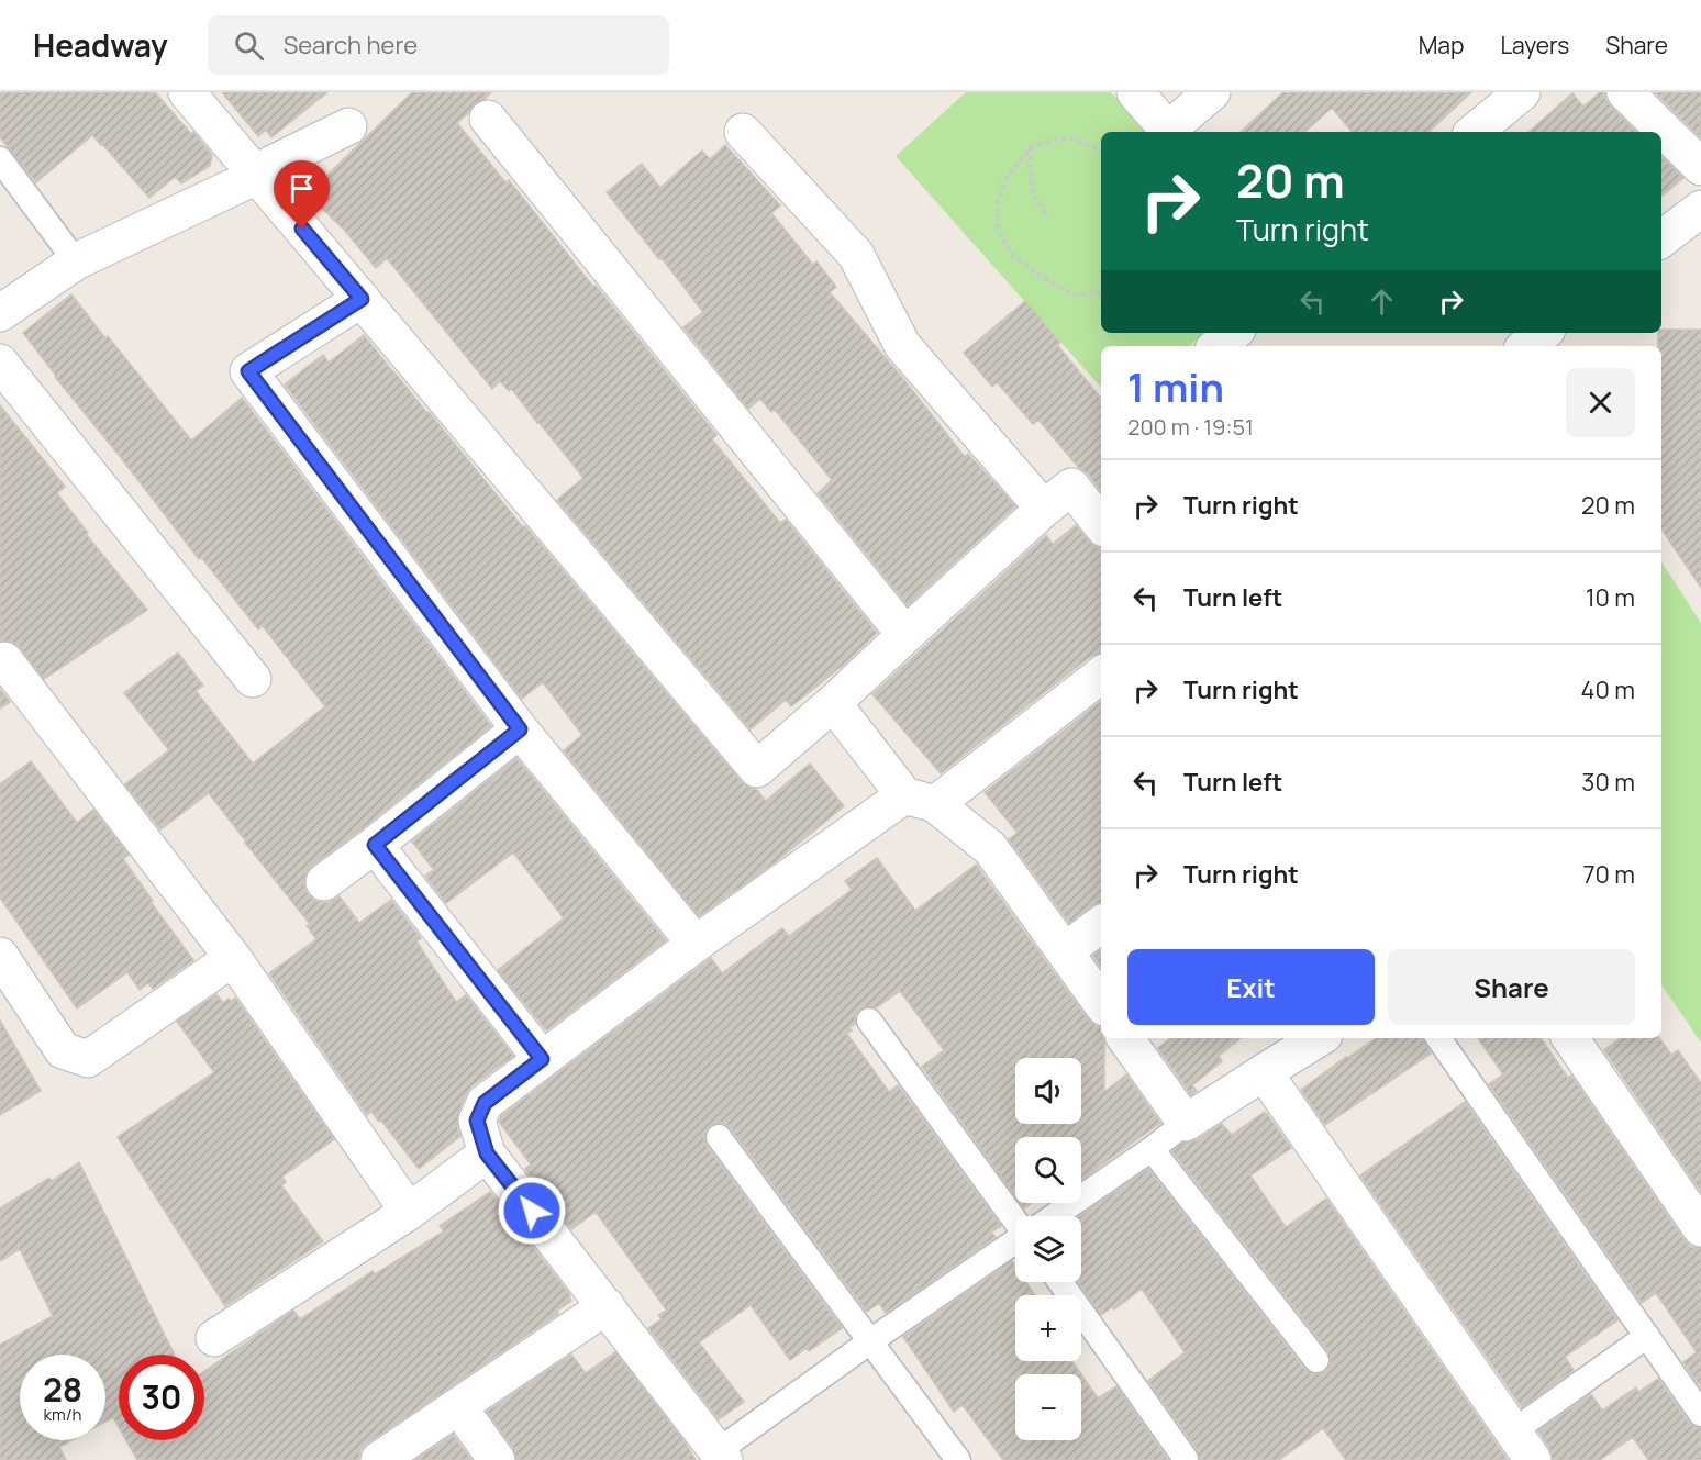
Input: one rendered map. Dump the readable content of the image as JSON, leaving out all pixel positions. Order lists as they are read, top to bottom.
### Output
{
  "page": {
    "header": "Headway",
    "search": "Search here",
    "nav": ["Map", "Layers", "Share"],
    "turn": ["20 m", "Turn right"],
    "heading": ["1 min", "200 m · 19:51"],
    "list": [
      {
        "name": "Turn right",
        "value": "20 m"
      },
      {
        "name": "Turn left",
        "value": "10 m"
      },
      {
        "name": "Turn right",
        "value": "40 m"
      },
      {
        "name": "Turn left",
        "value": "30 m"
      },
      {
        "name": "Turn right",
        "value": "70 m"
      }
    ],
    "buttons": ["Exit", "Share"],
    "map_buttons": ["+", "−"],
    "speed": "28 km/h",
    "limit": "30"
  }
}
